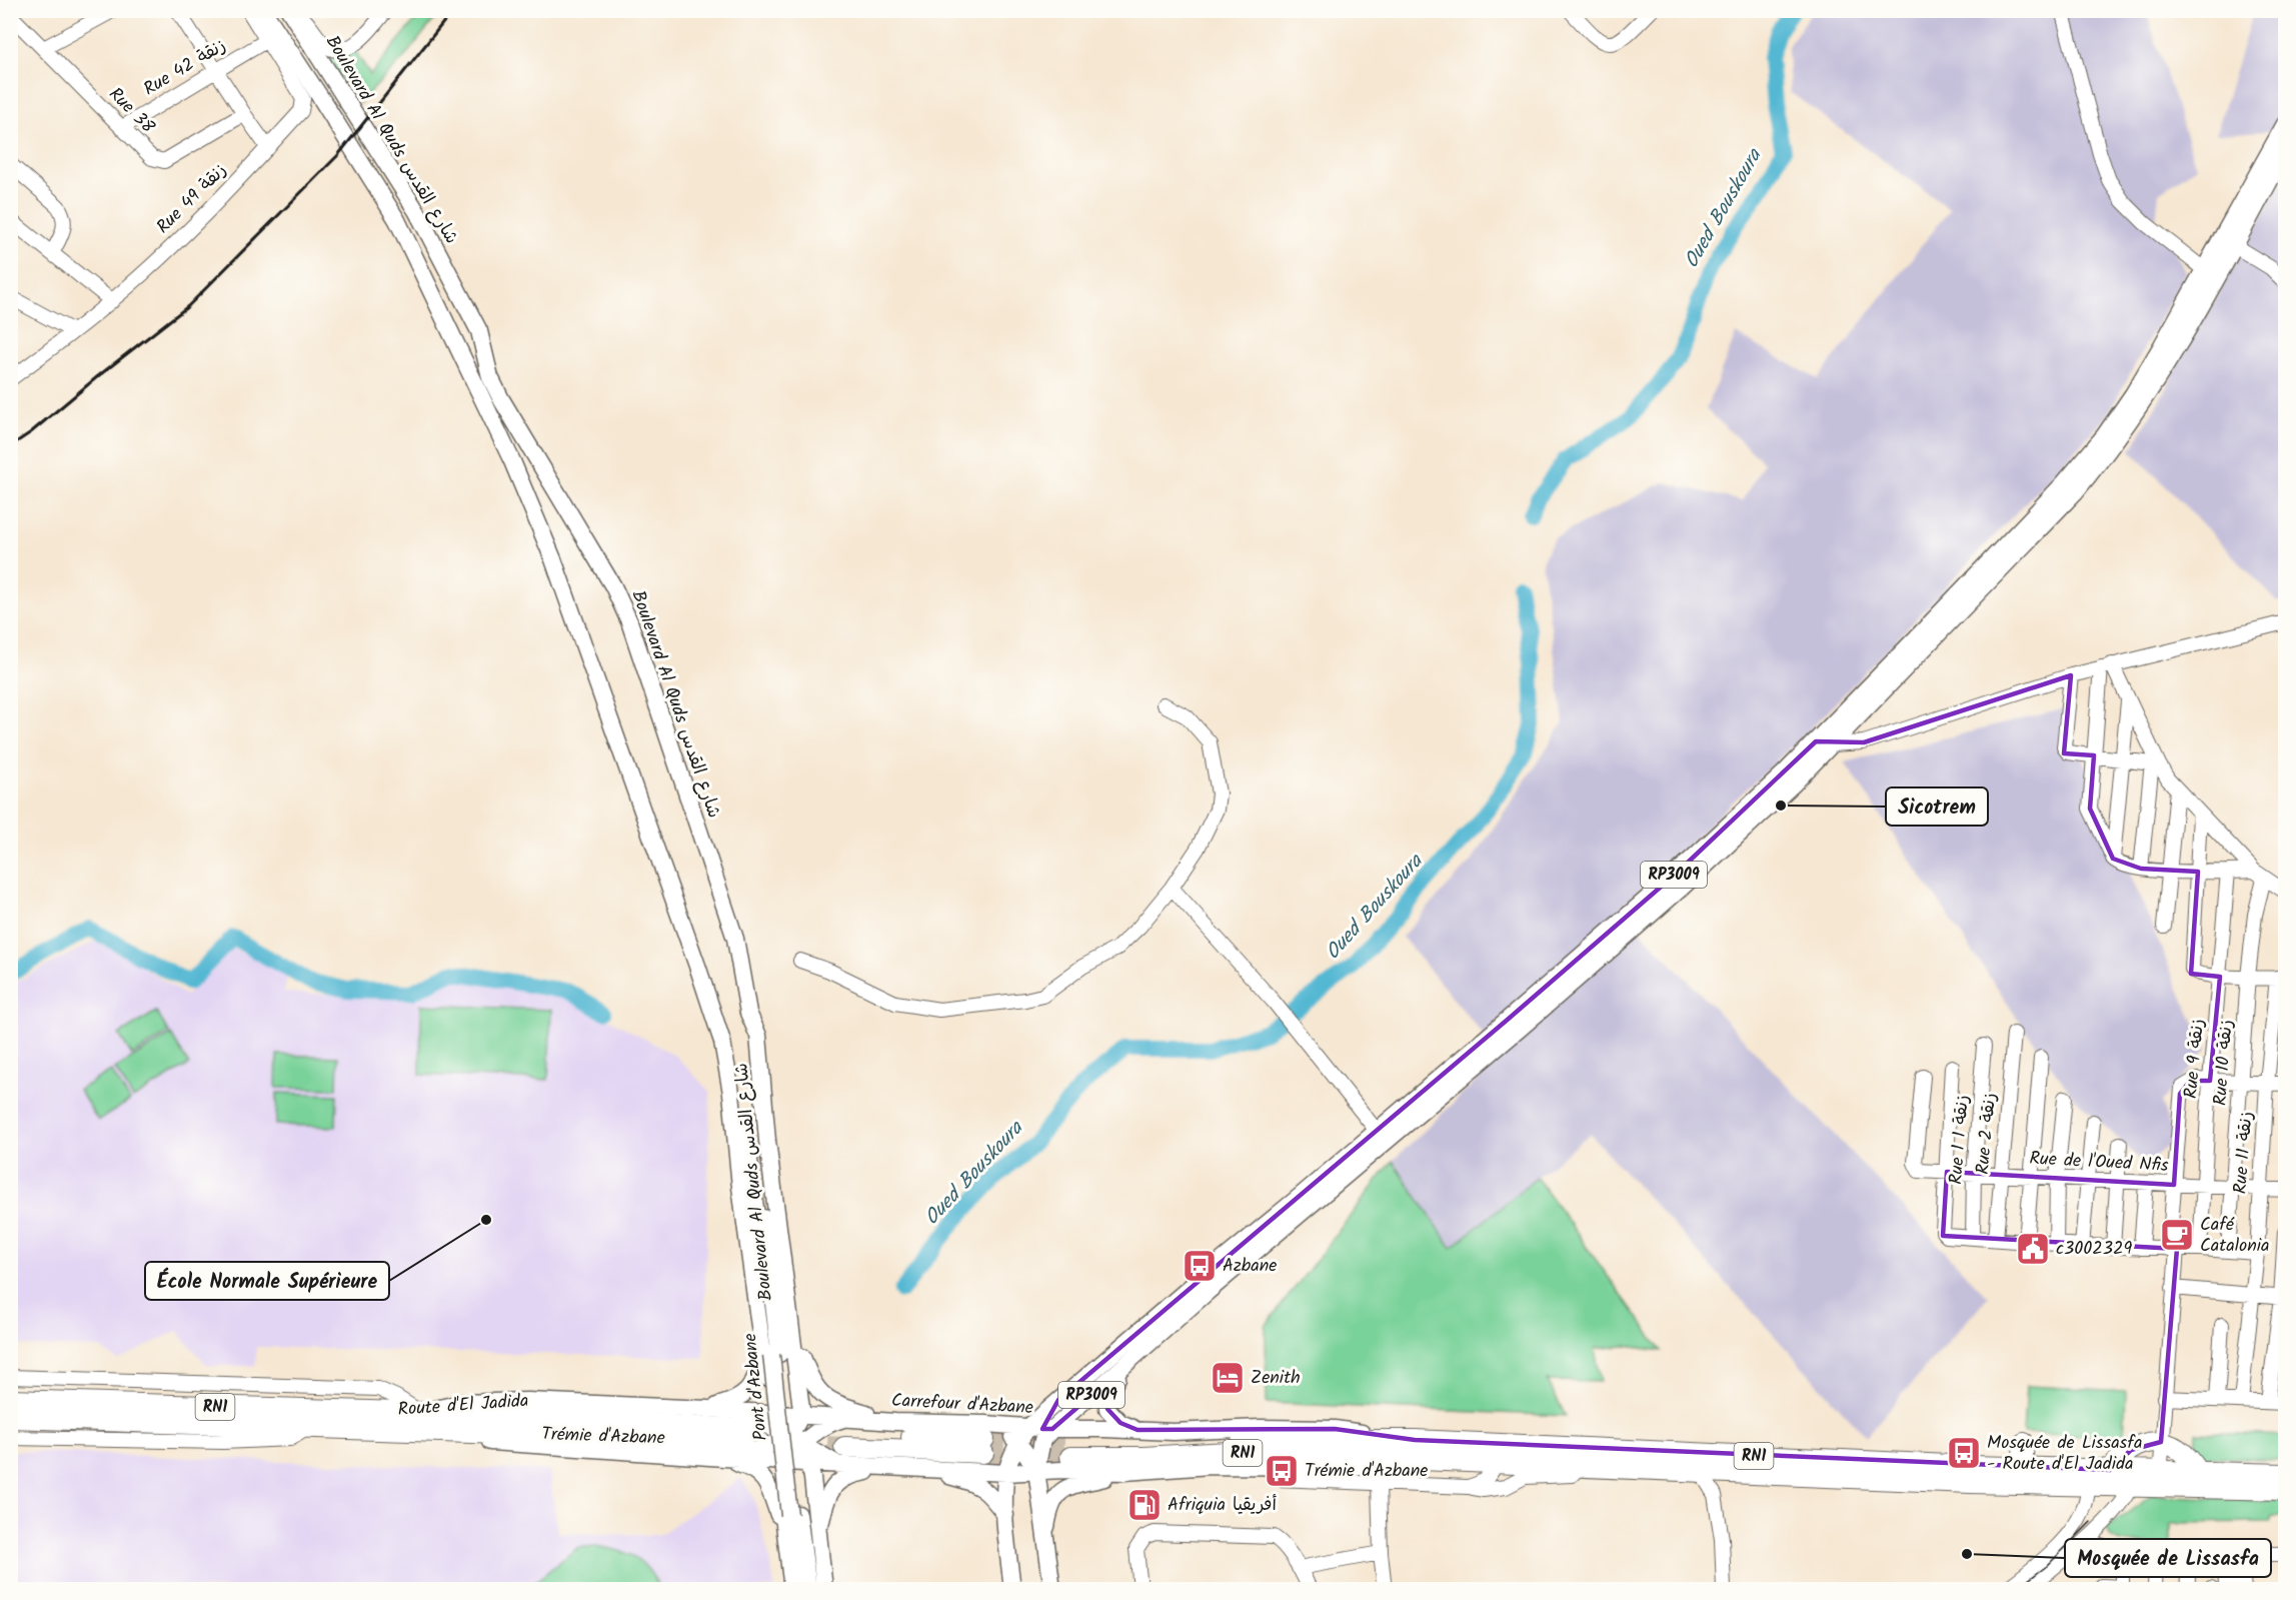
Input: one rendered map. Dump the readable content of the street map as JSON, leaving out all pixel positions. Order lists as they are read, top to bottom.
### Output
{
  "streets": {
    "highway": ["Route d'El Jadida", "RN1", "Trémie d'Azbane"],
    "main road": [
      "Boulevard Al Quds شارع القدس",
      "RP3009",
      "Pont d'Azbane",
      "Carrefour d'Azbane"
    ],
    "street": [
      "Rue 42 زنقة",
      "Rue 38",
      "Rue 49 زنقة",
      "Rue 9 زنقة",
      "Rue 10 زنقة",
      "Rue 2 زنقة",
      "Rue 1 زنقة 1",
      "Rue 11 زنقة",
      "Rue de l'Oued Nfis"
    ]
  },
  "crossings": [
    ["Rue 42 زنقة", "Rue 38"],
    ["Rue 42 زنقة", "Rue 49 زنقة"],
    ["Boulevard Al Quds شارع القدس", "Pont d'Azbane"],
    ["Boulevard Al Quds شارع القدس", "Route d'El Jadida"],
    ["RP3009", "Carrefour d'Azbane"],
    ["Rue 9 زنقة", "Rue de l'Oued Nfis"],
    ["Rue 10 زنقة", "Rue de l'Oued Nfis"],
    ["Rue 2 زنقة", "Rue de l'Oued Nfis"],
    ["Rue 1 زنقة 1", "Rue de l'Oued Nfis"],
    ["Rue 11 زنقة", "Rue de l'Oued Nfis"],
    ["Carrefour d'Azbane", "Route d'El Jadida"],
    ["Route d'El Jadida", "RN1"],
    ["Route d'El Jadida", "Trémie d'Azbane"],
    ["RN1", "Trémie d'Azbane"]
  ],
  "water": ["Oued Bouskoura"],
  "places": {
    "other": ["Sicotrem", "École Normale Supérieure", "Mosquée de Lissasfa"],
    "cafe": ["Café Catalonia"],
    "public building": ["c3002329"],
    "bus stop": ["Azbane", "Mosquée de Lissasfa - Route d'El Jadida", "Trémie d'Azbane"],
    "hotel": ["Zenith"],
    "fuel station": ["Afriquia أفريقيا"]
  }
}
